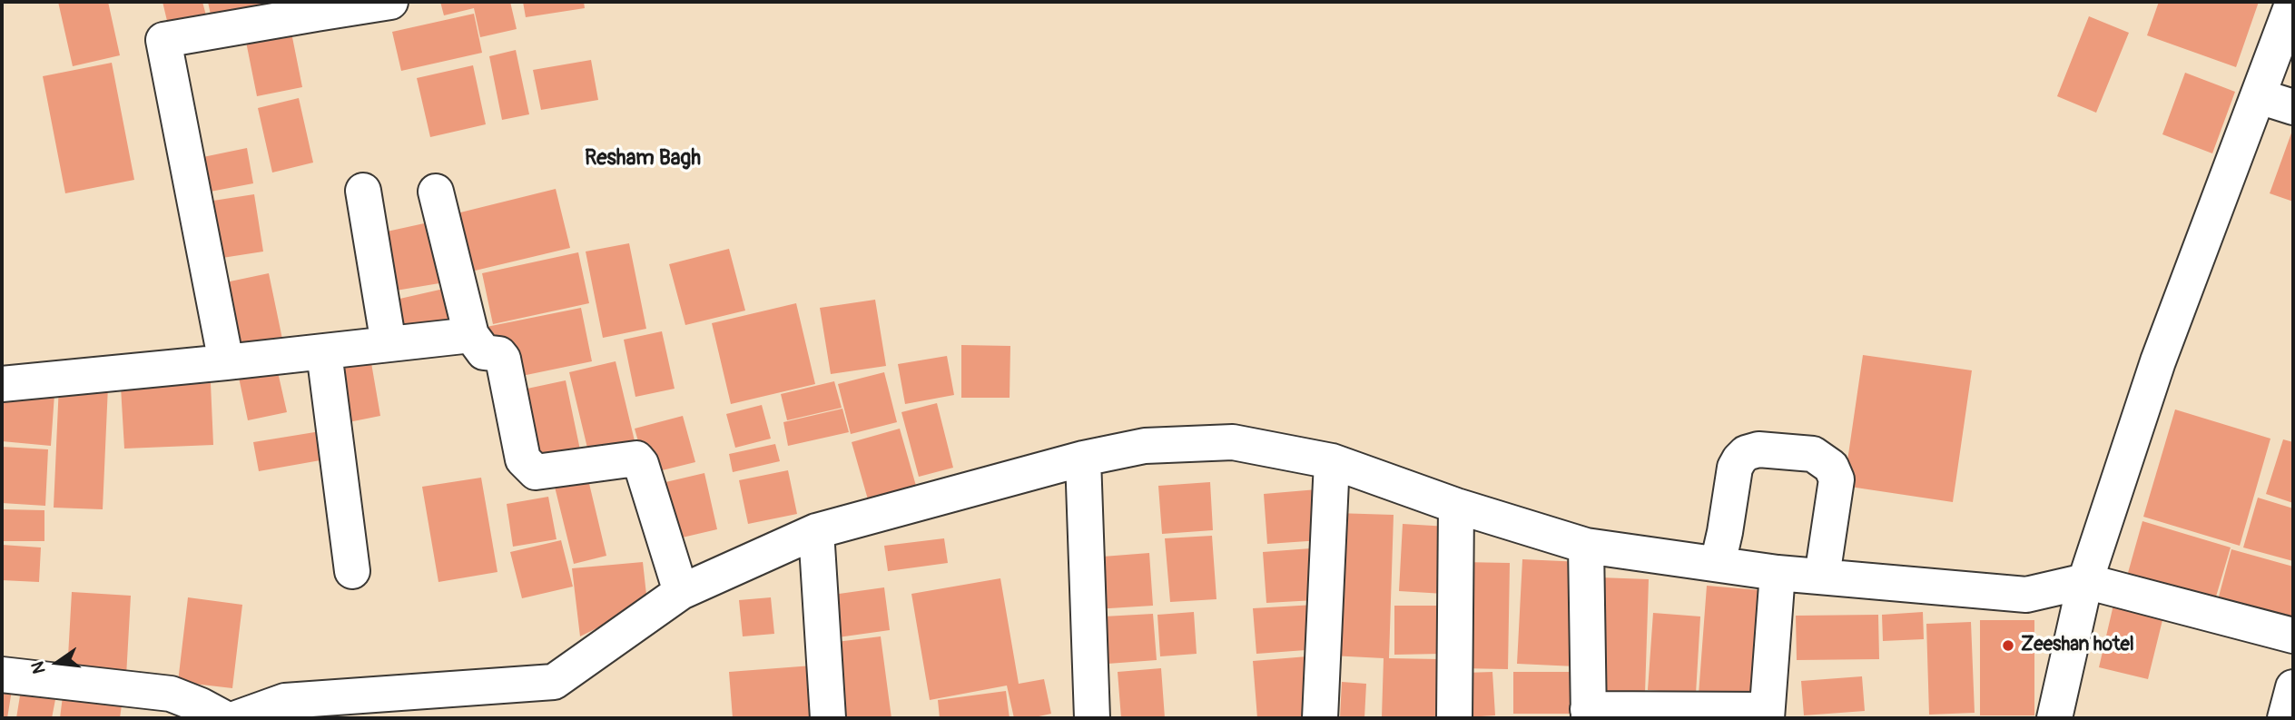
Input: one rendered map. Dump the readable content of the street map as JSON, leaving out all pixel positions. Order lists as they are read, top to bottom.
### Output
{
  "districts": ["Resham Bagh"],
  "places": ["Zeeshan hotel"],
  "north": "left"
}
